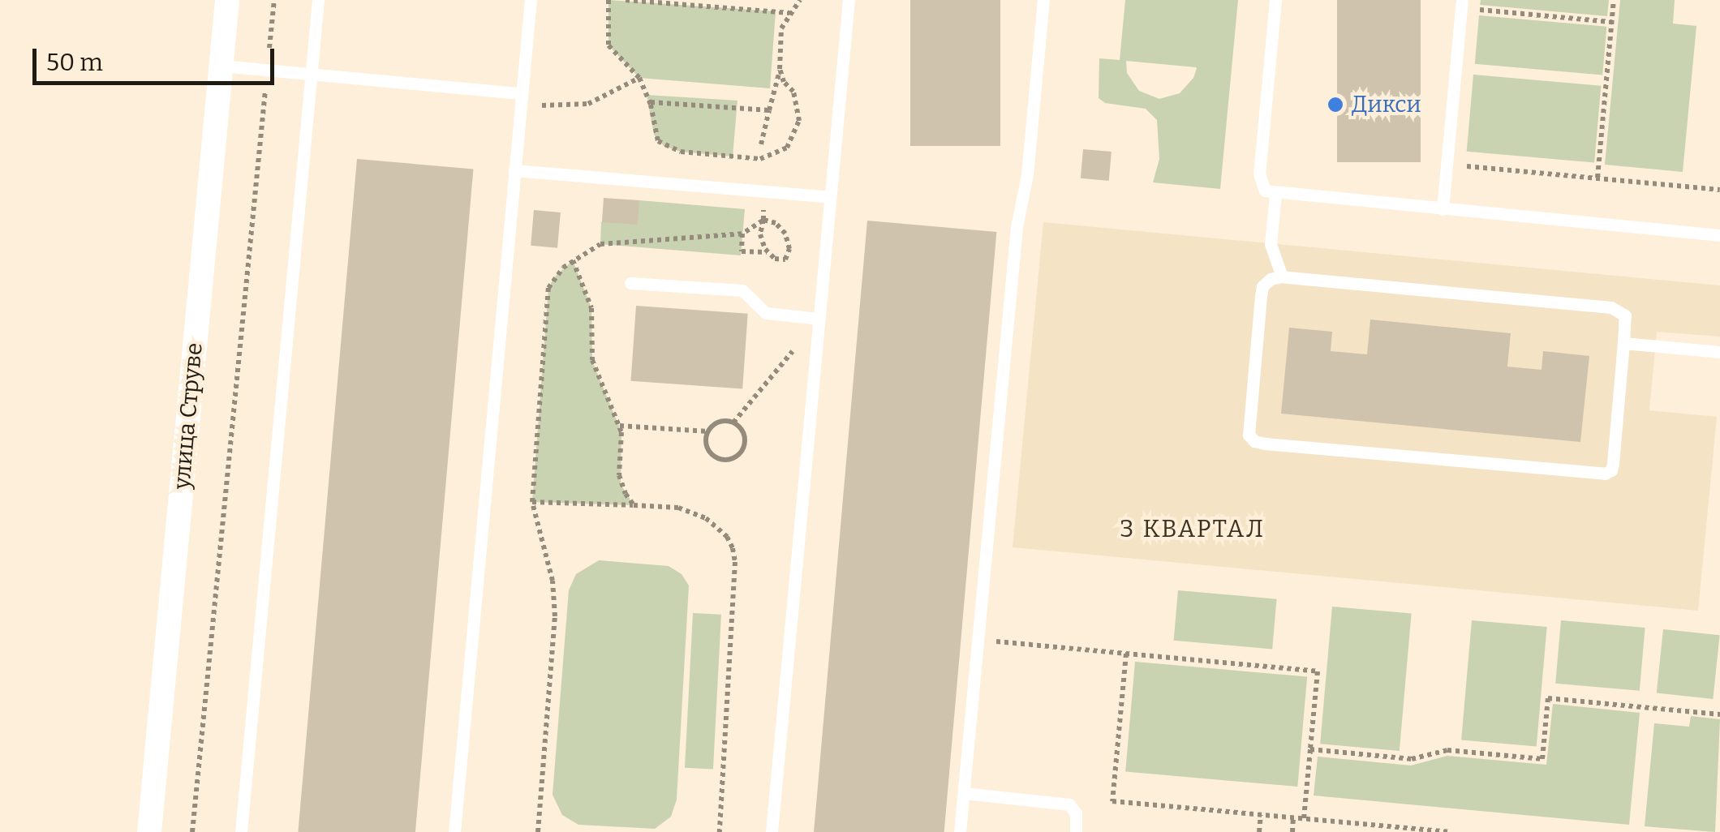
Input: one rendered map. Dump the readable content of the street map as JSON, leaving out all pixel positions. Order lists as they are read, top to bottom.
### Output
{
  "streets": {
    "street": ["улица Струве"]
  },
  "districts": ["3 КВАРТАЛ"],
  "places": ["Дикси"],
  "scale_bar": "50 m"
}
